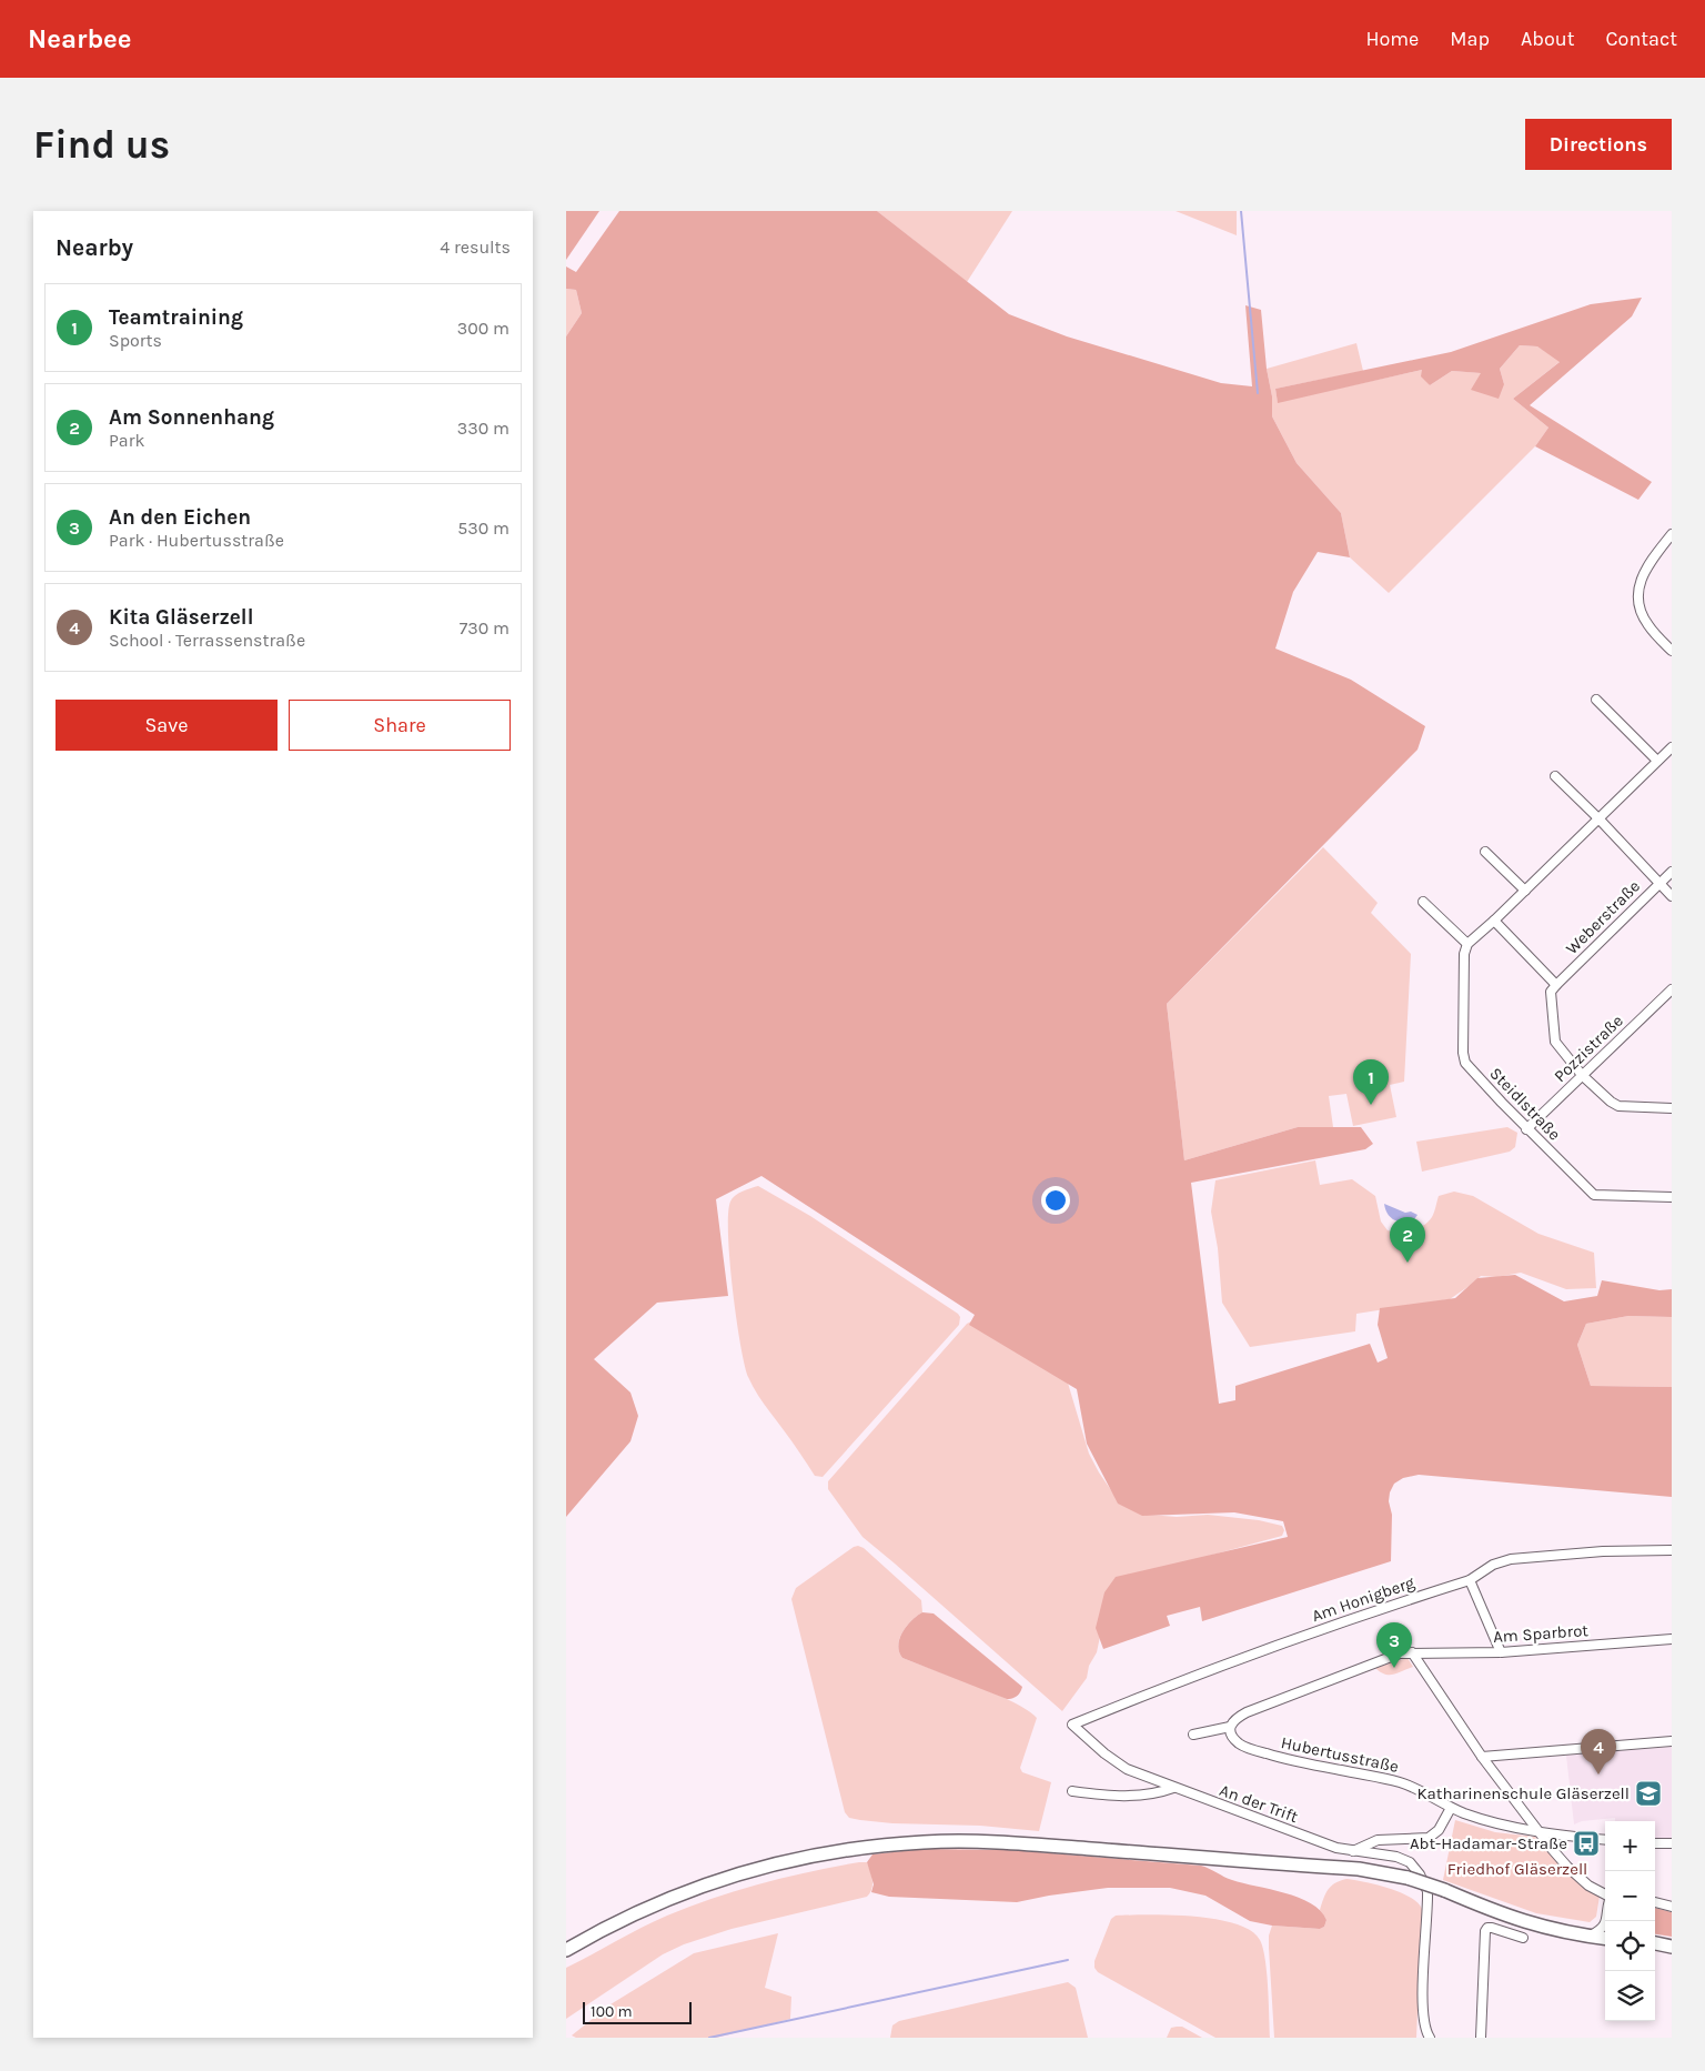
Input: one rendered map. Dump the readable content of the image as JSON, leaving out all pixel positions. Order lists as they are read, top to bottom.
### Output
{
  "streets": {
    "street": [
      "Weberstraße",
      "Pozzistraße",
      "Steidlstraße",
      "Am Honigberg",
      "Am Sparbrot",
      "Hubertusstraße",
      "An der Trift"
    ]
  },
  "crossings": [
    ["Pozzistraße", "Steidlstraße"],
    ["Am Honigberg", "An der Trift"]
  ],
  "parks": ["Friedhof Gläserzell"],
  "places": {
    "school or university": ["Katharinenschule Gläserzell"],
    "bus stop": ["Abt-Hadamar-Straße"]
  },
  "scale_bar": "100 m",
  "page": {
    "header": "Nearbee",
    "nav": [
      "Home",
      "Map",
      "About",
      "Contact"
    ],
    "buttons": [
      "Directions",
      ["Save", "Share"]
    ],
    "title": "Find us",
    "heading": ["Nearby", "4 results"],
    "list": [
      {
        "mark": "1",
        "name": "Teamtraining",
        "note": "Sports",
        "value": "300 m"
      },
      {
        "mark": "2",
        "name": "Am Sonnenhang",
        "note": "Park",
        "value": "330 m"
      },
      {
        "mark": "3",
        "name": "An den Eichen",
        "note": "Park · Hubertusstraße",
        "value": "530 m"
      },
      {
        "mark": "4",
        "name": "Kita Gläserzell",
        "note": "School · Terrassenstraße",
        "value": "730 m"
      }
    ],
    "pins": [
      "1",
      "2",
      "3",
      "4"
    ],
    "map_buttons": ["+", "−"],
    "scale": "100 m"
  }
}
